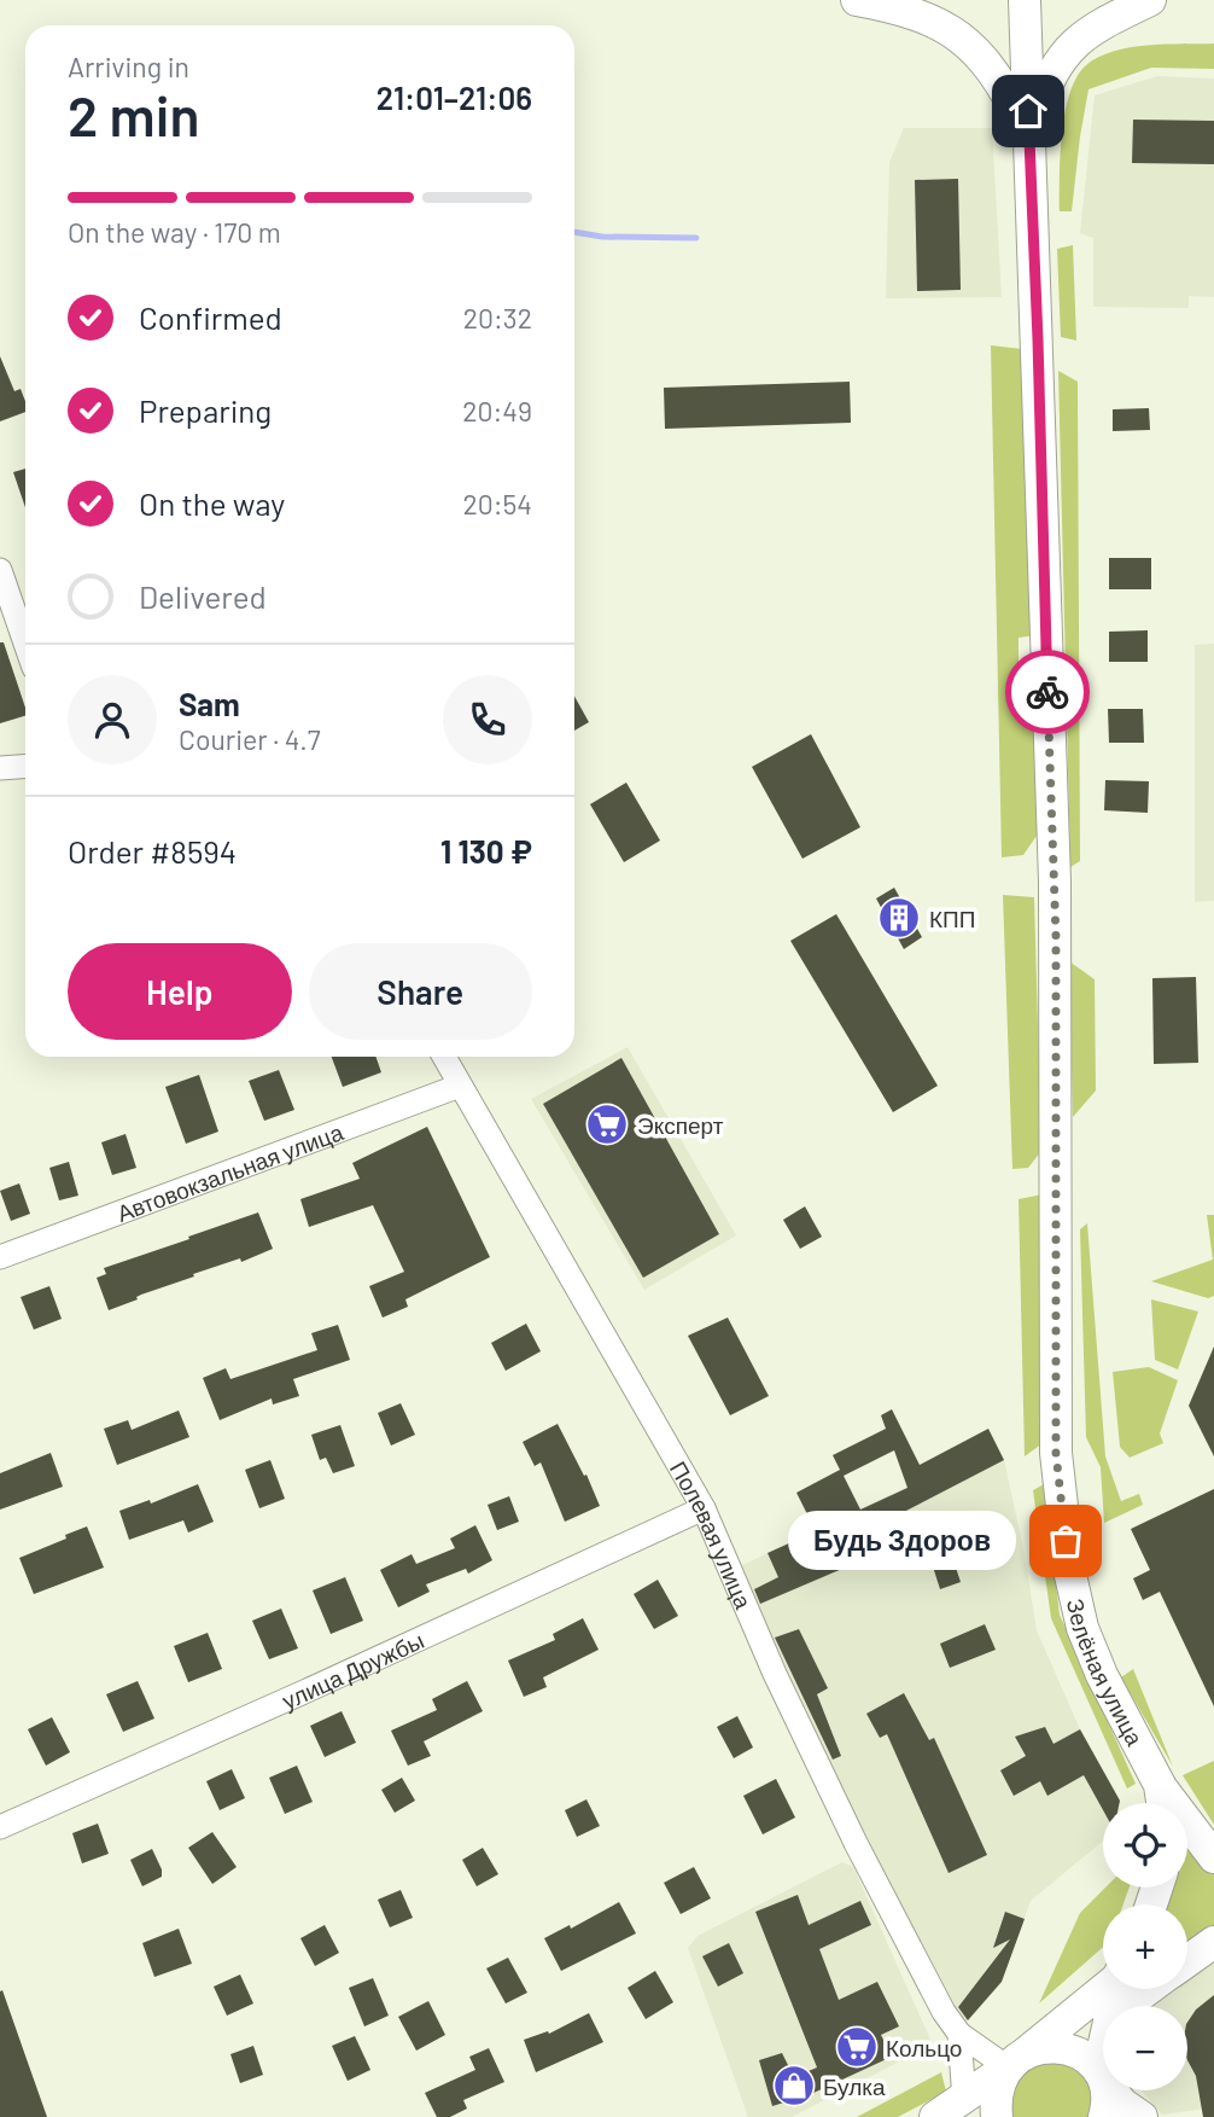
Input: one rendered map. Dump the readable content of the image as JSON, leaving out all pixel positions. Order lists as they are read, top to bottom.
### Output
{
  "streets": {
    "main road": ["Зелёная улица"],
    "street": ["Автовокзальная улица", "Полевая улица", "улица Дружбы"]
  },
  "crossings": [
    ["Автовокзальная улица", "Полевая улица"],
    ["Полевая улица", "улица Дружбы"]
  ],
  "places": {
    "building": ["КПП"],
    "supermarket": ["Эксперт", "Кольцо"],
    "other": ["Будь Здоров"],
    "shop": ["Булка"]
  },
  "page": {
    "heading": ["2 min", "Arriving in", "21:01–21:06"],
    "panel": [
      "Sam",
      "Courier · 4.7",
      "Order #8594",
      "1 130 ₽"
    ],
    "bar": "On the way · 170 m",
    "list": [
      ["Confirmed", "20:32"],
      ["Preparing", "20:49"],
      ["On the way", "20:54"],
      "Delivered"
    ],
    "buttons": ["Help", "Share"],
    "bubble": "Будь Здоров",
    "map_buttons": ["+", "−"]
  }
}
